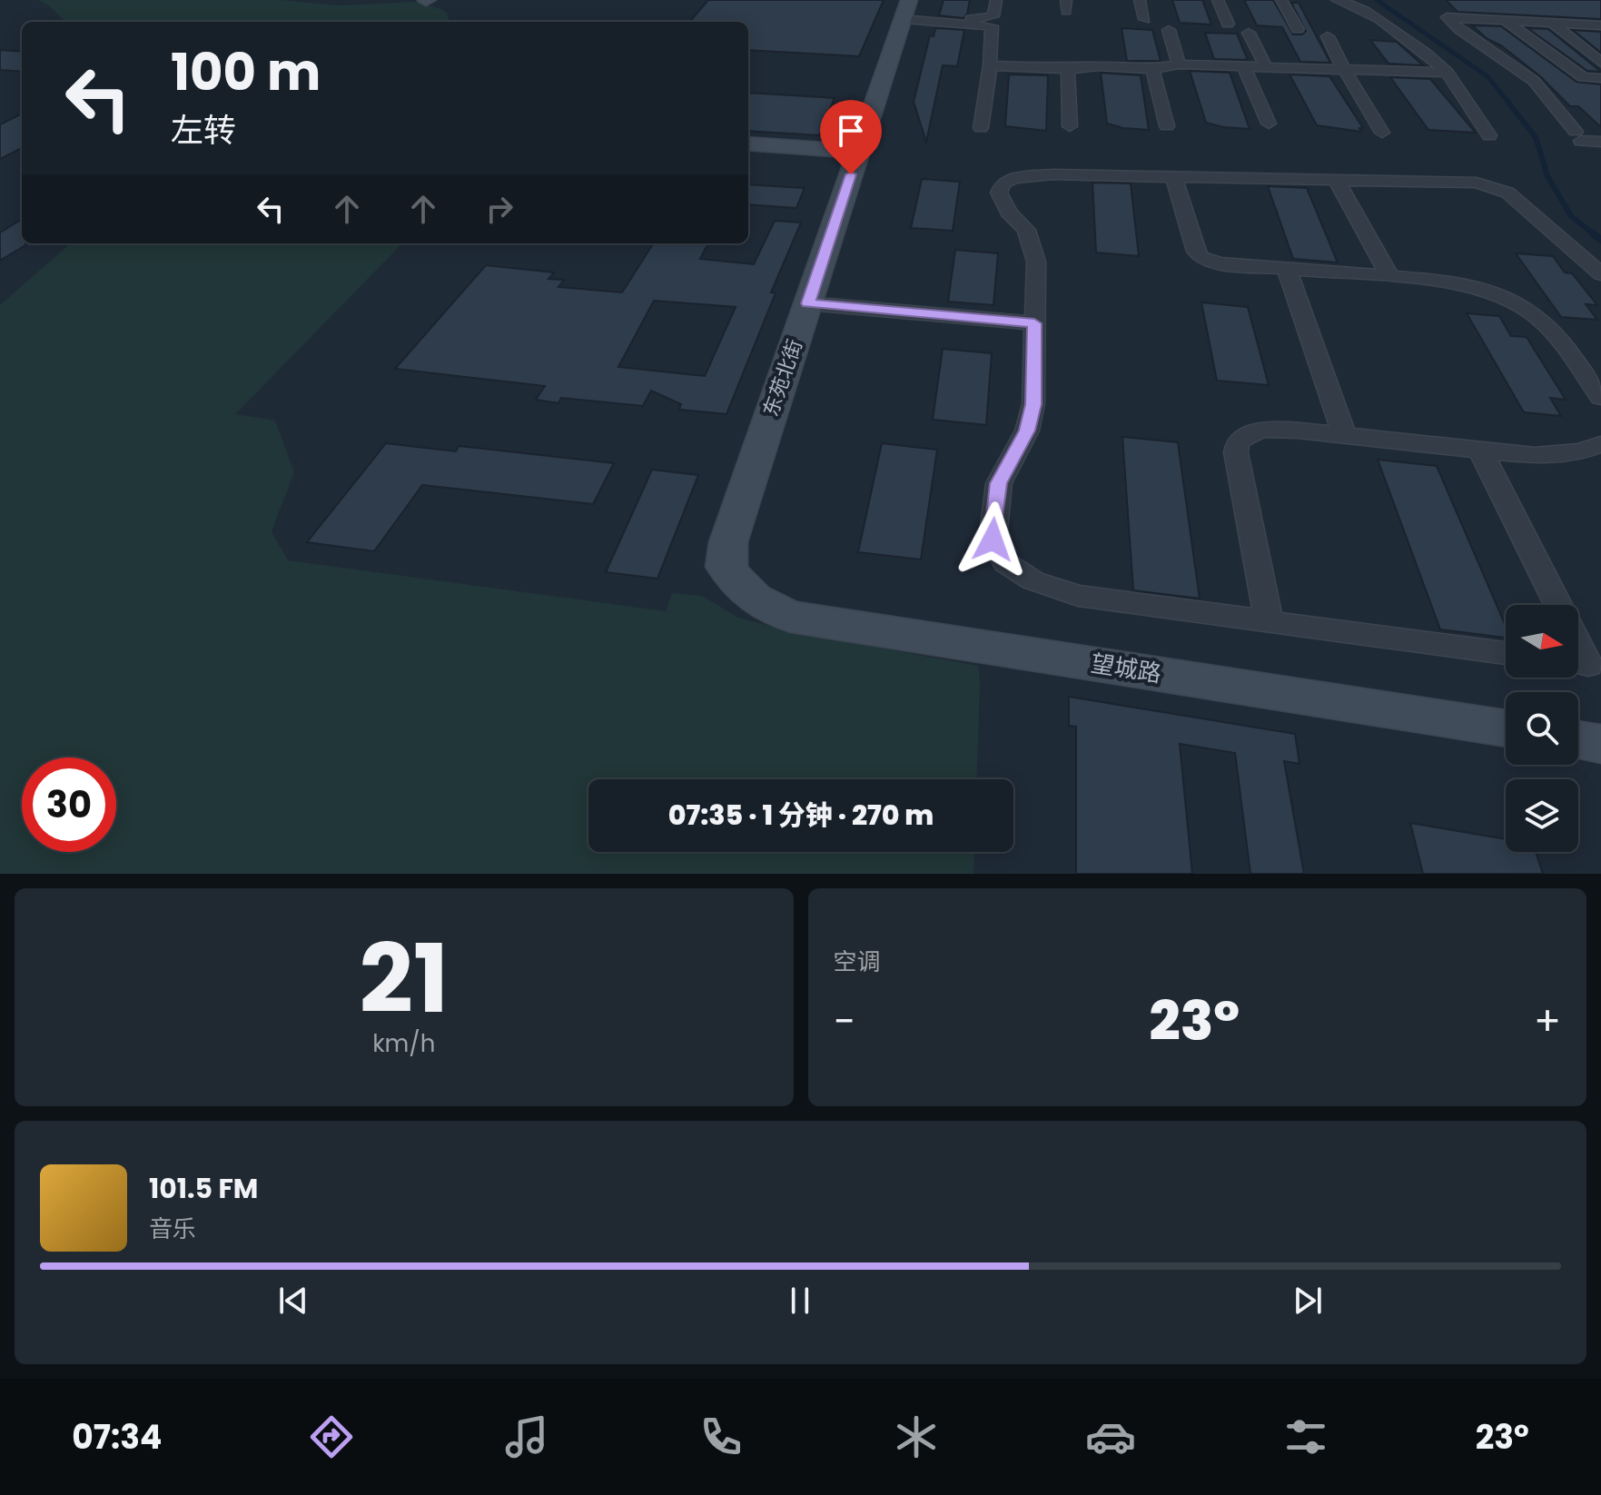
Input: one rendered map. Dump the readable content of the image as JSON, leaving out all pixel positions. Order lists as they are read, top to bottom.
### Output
{
  "streets": {
    "main road": ["东苑北街", "望城路"]
  },
  "crossings": [
    ["东苑北街", "望城路"]
  ],
  "north": "right",
  "page": {
    "turn": ["100 m", "左转"],
    "limit": "30",
    "trip": "07:35 · 1 分钟 · 270 m",
    "tile": [
      ["21", "km/h"],
      "空调"
    ],
    "heat": ["−", "23°", "+"],
    "song": ["101.5 FM", "音乐"],
    "tabs": ["07:34", "23°"]
  }
}
